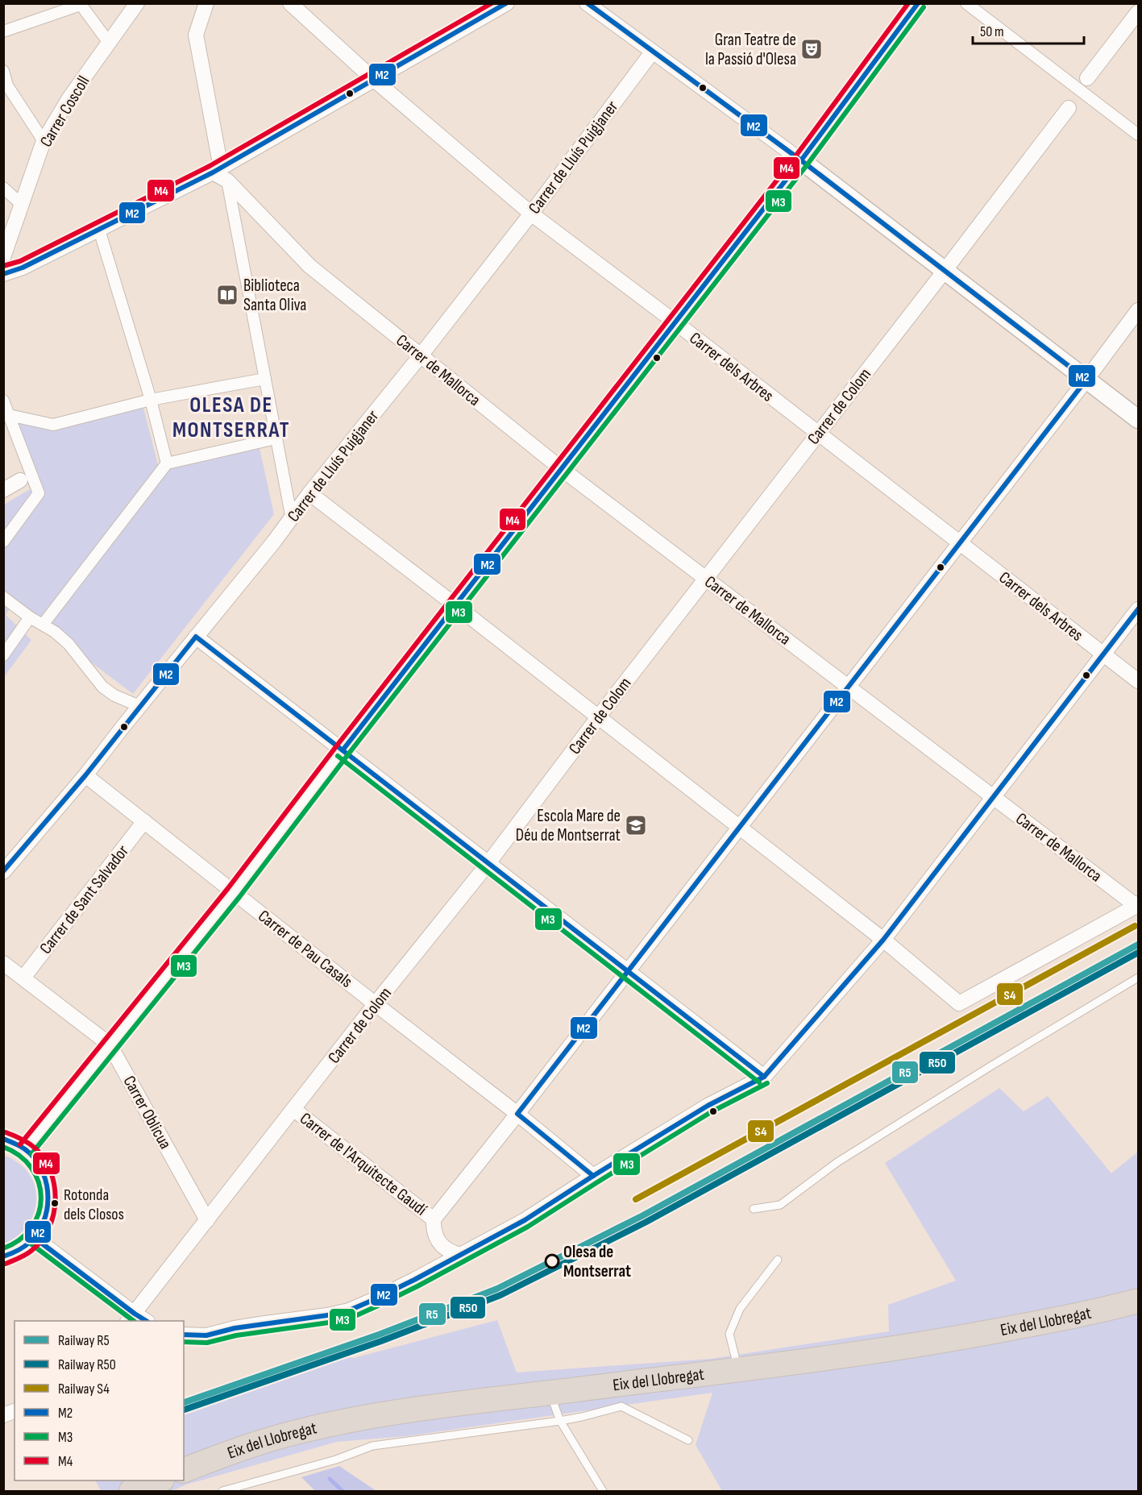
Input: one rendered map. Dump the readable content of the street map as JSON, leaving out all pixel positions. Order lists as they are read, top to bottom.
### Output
{
  "streets": {
    "highway": ["Eix del Llobregat"],
    "street": [
      "Carrer Coscoll",
      "Carrer de Lluís Puigjaner",
      "Carrer dels Arbres",
      "Carrer de Mallorca",
      "Carrer de Colom",
      "Carrer de Sant Salvador",
      "Carrer de Pau Casals",
      "Carrer Oblicua",
      "Carrer de l'Arquitecte Gaudí"
    ]
  },
  "crossings": [
    ["Carrer de Lluís Puigjaner", "Carrer dels Arbres"],
    ["Carrer de Lluís Puigjaner", "Carrer de Mallorca"],
    ["Carrer de Lluís Puigjaner", "Carrer de Pau Casals"],
    ["Carrer dels Arbres", "Carrer de Colom"],
    ["Carrer de Mallorca", "Carrer de Colom"],
    ["Carrer de Colom", "Carrer de Pau Casals"],
    ["Carrer de Colom", "Carrer Oblicua"],
    ["Carrer de Colom", "Carrer de l'Arquitecte Gaudí"],
    ["Carrer de Sant Salvador", "Carrer de Pau Casals"],
    ["Carrer de Sant Salvador", "Carrer Oblicua"]
  ],
  "districts": ["OLESA DE MONTSERRAT"],
  "places": {
    "theatre": ["Gran Teatre de la Passió d'Olesa"],
    "library": ["Biblioteca Santa Oliva"],
    "school or university": ["Escola Mare de Déu de Montserrat"],
    "other": ["Rotonda dels Closos", "Olesa de Montserrat"]
  },
  "lines": [
    "transit line M2",
    "transit line M4",
    "transit line M3",
    "rail line S4",
    "rail line R5",
    "rail line R50"
  ],
  "legend": [
    "Railway R5",
    "Railway R50",
    "Railway S4",
    "M2",
    "M3",
    "M4"
  ],
  "scale_bar": "50 m"
}
